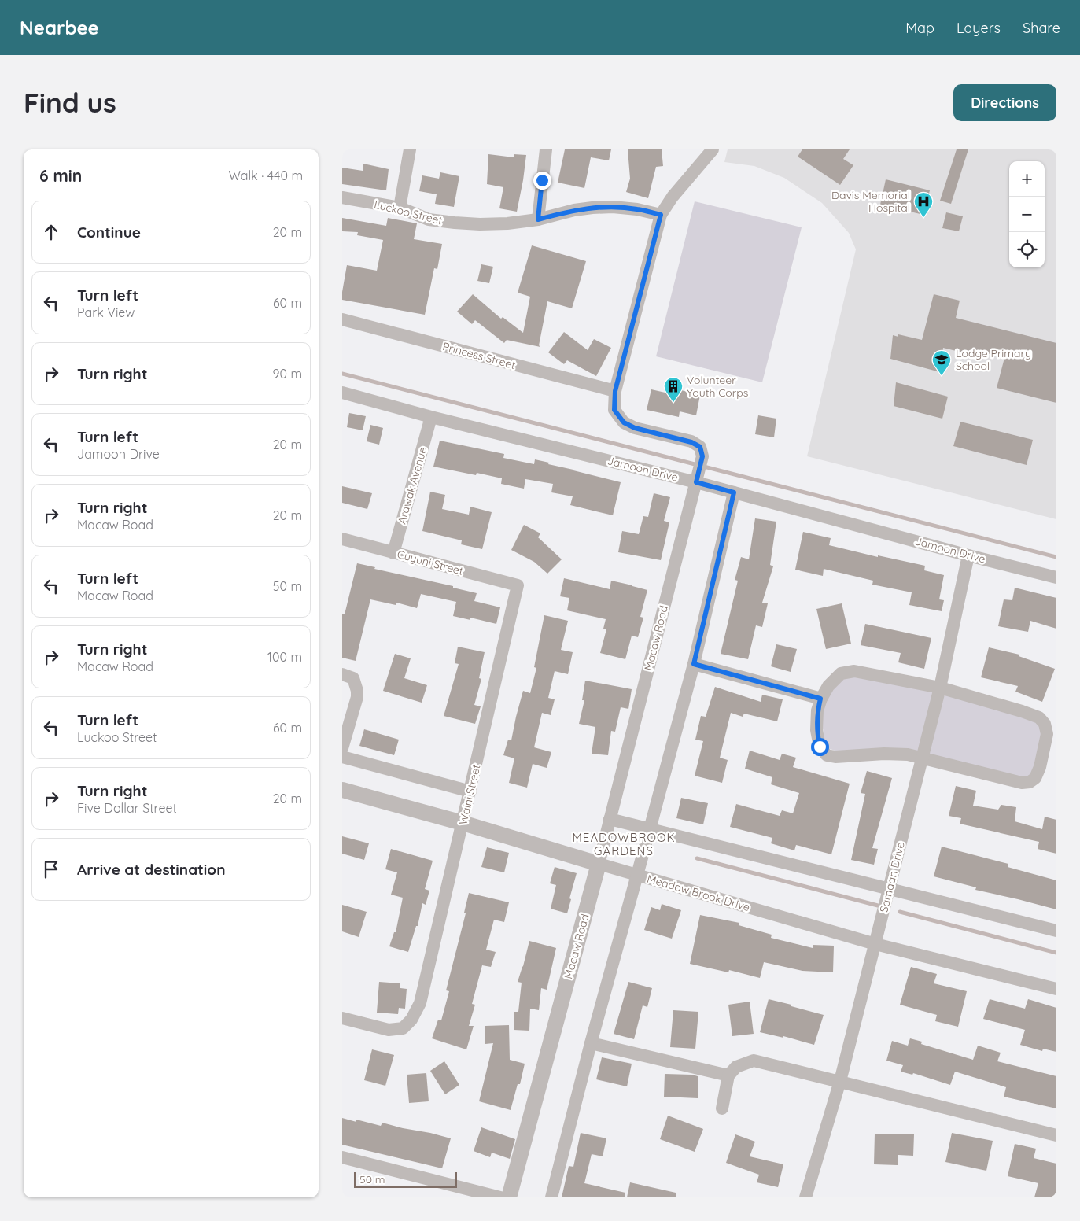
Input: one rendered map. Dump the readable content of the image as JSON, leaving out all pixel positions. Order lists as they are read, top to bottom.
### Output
{
  "streets": {
    "street": [
      "Luckoo Street",
      "Princess Street",
      "Jamoon Drive",
      "Arawak Avenue",
      "Cuyuni Street",
      "Macaw Road",
      "Waini Street",
      "Samaan Drive",
      "Meadow Brook Drive"
    ]
  },
  "crossings": [
    ["Luckoo Street", "Macaw Road"],
    ["Princess Street", "Macaw Road"],
    ["Jamoon Drive", "Arawak Avenue"],
    ["Jamoon Drive", "Macaw Road"],
    ["Jamoon Drive", "Samaan Drive"],
    ["Arawak Avenue", "Cuyuni Street"],
    ["Cuyuni Street", "Waini Street"],
    ["Macaw Road", "Meadow Brook Drive"],
    ["Waini Street", "Meadow Brook Drive"],
    ["Samaan Drive", "Meadow Brook Drive"]
  ],
  "districts": ["MEADOWBROOK GARDENS"],
  "places": {
    "hospital": ["Davis Memorial Hospital"],
    "school or university": ["Lodge Primary School"],
    "building": ["Volunteer Youth Corps"]
  },
  "scale_bar": "50 m",
  "page": {
    "header": "Nearbee",
    "nav": ["Map", "Layers", "Share"],
    "buttons": "Directions",
    "title": "Find us",
    "heading": ["6 min", "Walk · 440 m"],
    "map_buttons": ["+", "−"],
    "list": [
      ["Continue", "20 m"],
      ["Turn left", "Park View", "60 m"],
      ["Turn right", "90 m"],
      ["Turn left", "Jamoon Drive", "20 m"],
      ["Turn right", "Macaw Road", "20 m"],
      ["Turn left", "Macaw Road", "50 m"],
      ["Turn right", "Macaw Road", "100 m"],
      ["Turn left", "Luckoo Street", "60 m"],
      ["Turn right", "Five Dollar Street", "20 m"],
      "Arrive at destination"
    ],
    "scale": "50 m"
  }
}
